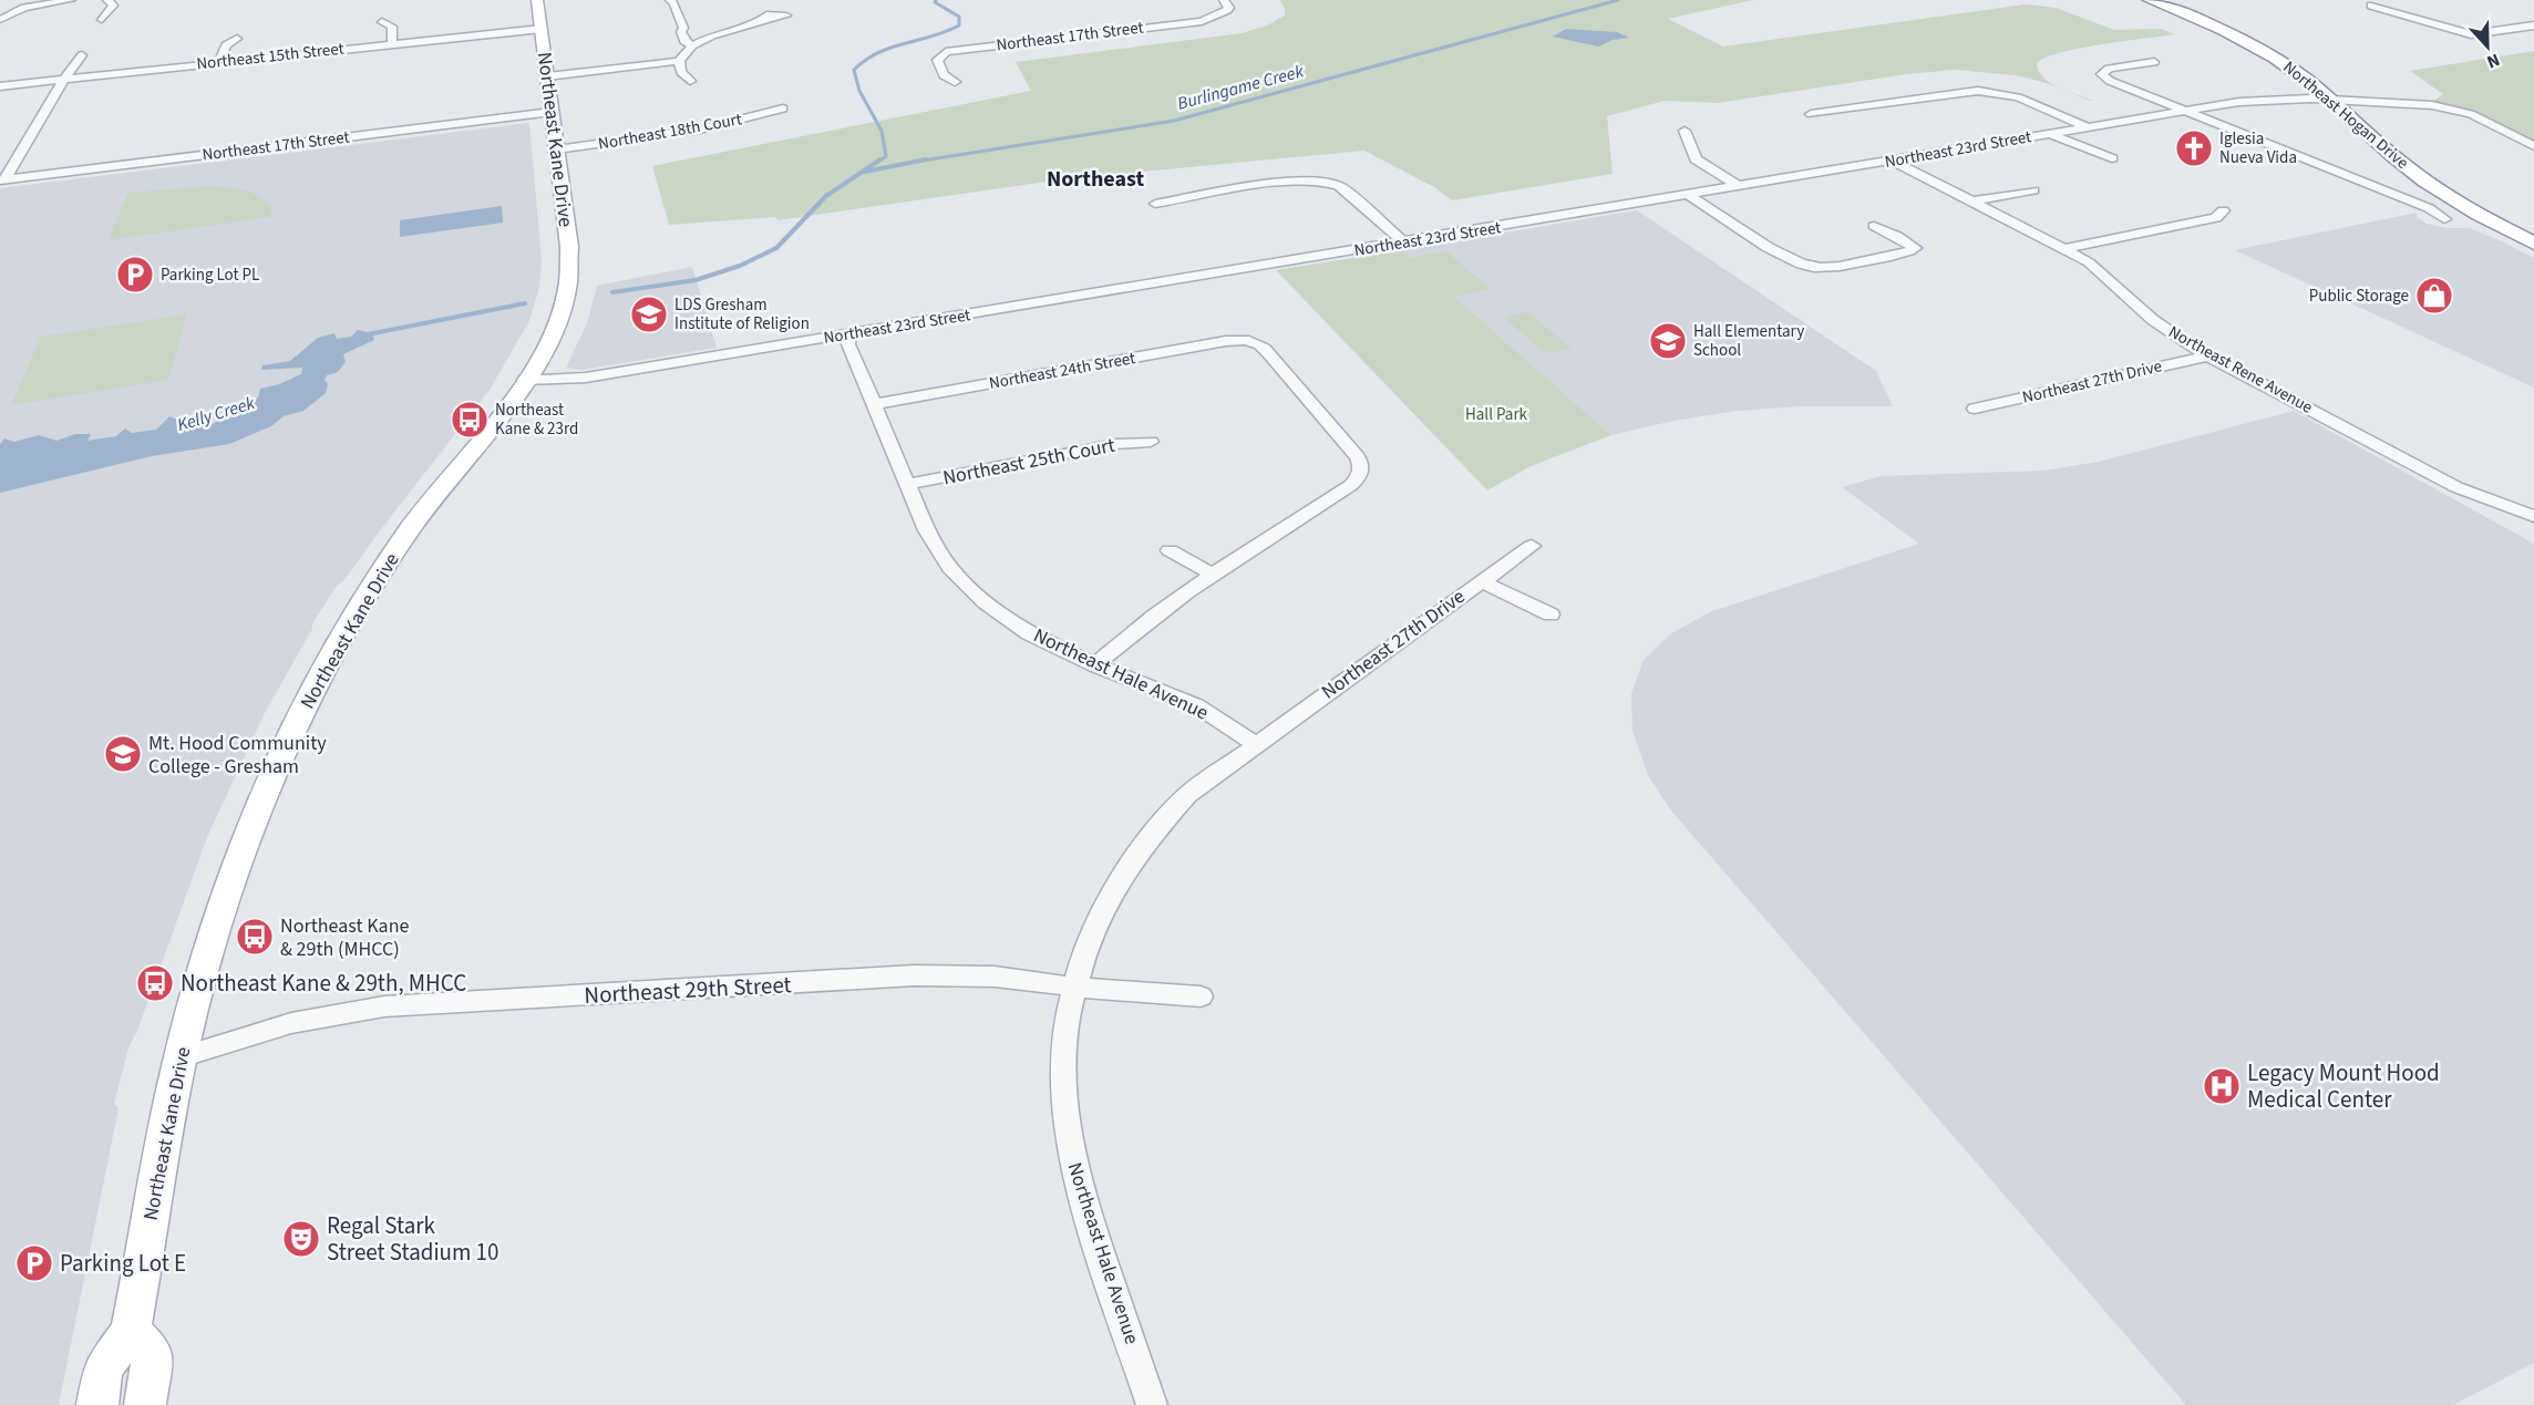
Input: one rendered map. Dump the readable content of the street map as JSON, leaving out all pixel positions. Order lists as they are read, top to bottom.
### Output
{
  "streets": {
    "highway": ["Northeast Hogan Drive"],
    "main road": ["Northeast Kane Drive"],
    "street": [
      "Northeast 17th Street",
      "Northeast 15th Street",
      "Northeast 18th Court",
      "Northeast 23rd Street",
      "Northeast Rene Avenue",
      "Northeast 24th Street",
      "Northeast 27th Drive",
      "Northeast 25th Court",
      "Northeast Hale Avenue",
      "Northeast 29th Street"
    ]
  },
  "crossings": [
    ["Northeast 17th Street", "Northeast Kane Drive"],
    ["Northeast 15th Street", "Northeast Kane Drive"],
    ["Northeast Hogan Drive", "Northeast 23rd Street"],
    ["Northeast 18th Court", "Northeast Kane Drive"],
    ["Northeast Kane Drive", "Northeast 23rd Street"],
    ["Northeast Kane Drive", "Northeast 29th Street"],
    ["Northeast 23rd Street", "Northeast Rene Avenue"],
    ["Northeast 23rd Street", "Northeast Hale Avenue"],
    ["Northeast Rene Avenue", "Northeast 27th Drive"],
    ["Northeast 24th Street", "Northeast Hale Avenue"],
    ["Northeast 27th Drive", "Northeast Hale Avenue"],
    ["Northeast 25th Court", "Northeast Hale Avenue"],
    ["Northeast Hale Avenue", "Northeast 29th Street"]
  ],
  "districts": ["Northeast"],
  "water": ["Burlingame Creek", "Kelly Creek"],
  "parks": ["Hall Park"],
  "places": {
    "church": ["Iglesia Nueva Vida"],
    "parking": ["Parking Lot PL", "Parking Lot E"],
    "shop": ["Public Storage"],
    "school or university": ["LDS Gresham Institute of Religion", "Hall Elementary School", "Mt. Hood Community College - Gresham"],
    "bus stop": ["Northeast Kane & 23rd", "Northeast Kane & 29th (MHCC)", "Northeast Kane & 29th, MHCC"],
    "hospital": ["Legacy Mount Hood Medical Center"],
    "theatre": ["Regal Stark Street Stadium 10"]
  },
  "north": "bottom"
}
